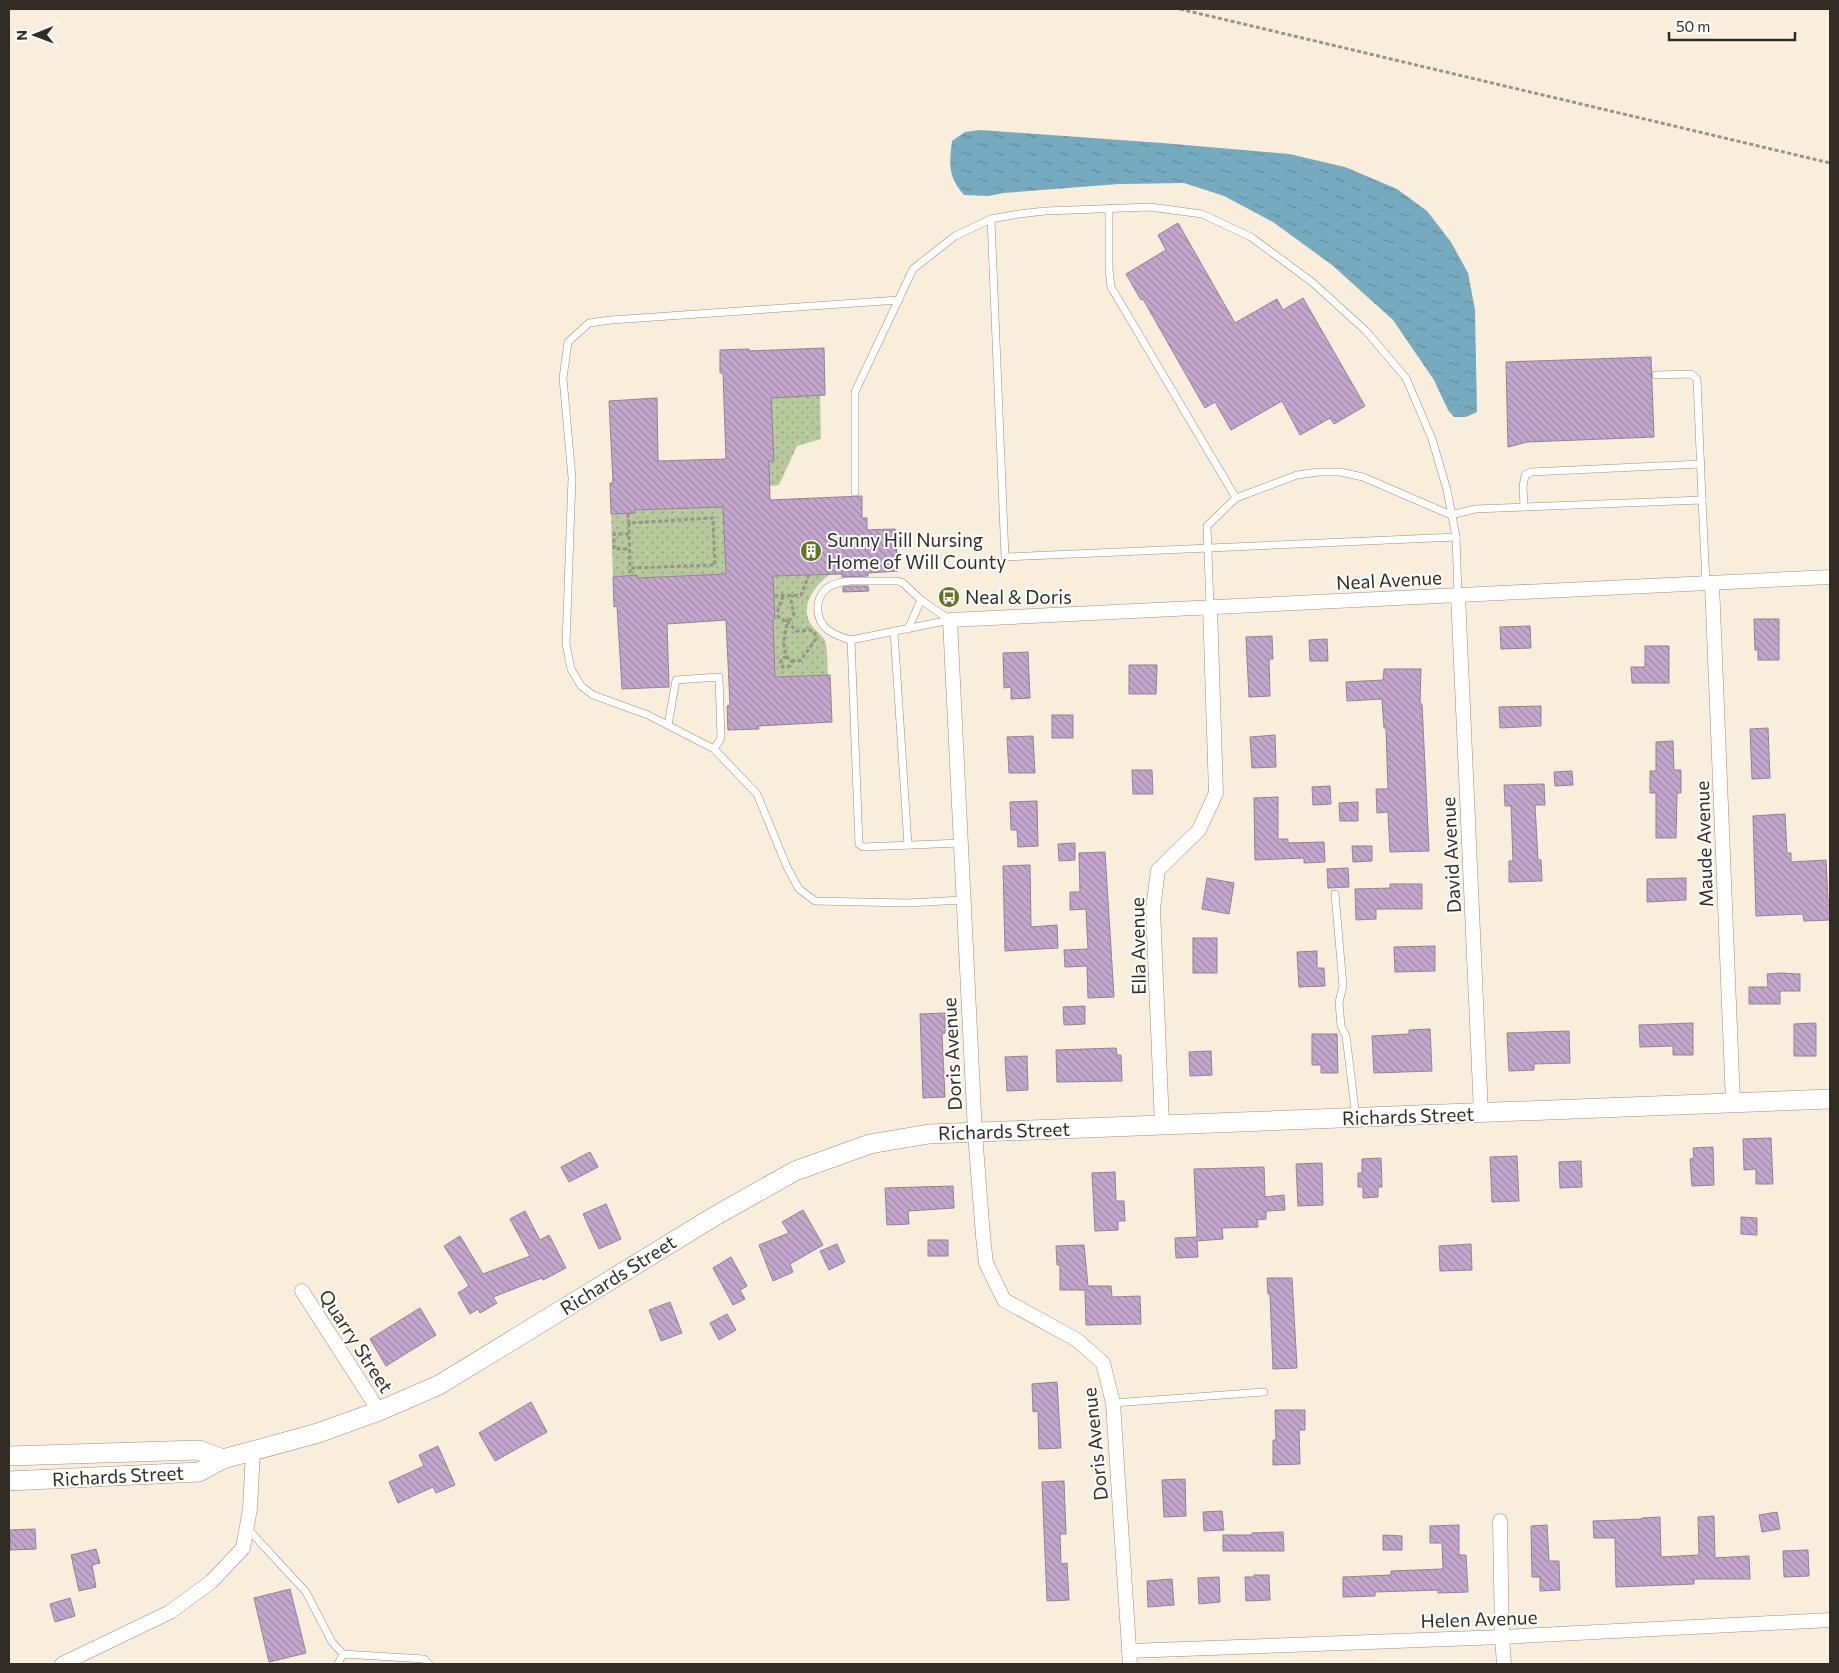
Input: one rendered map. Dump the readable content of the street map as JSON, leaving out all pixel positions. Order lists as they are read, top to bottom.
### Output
{
  "streets": {
    "street": [
      "Neal Avenue",
      "Maude Avenue",
      "David Avenue",
      "Ella Avenue",
      "Doris Avenue",
      "Richards Street",
      "Quarry Street",
      "Helen Avenue"
    ]
  },
  "crossings": [
    ["Neal Avenue", "Maude Avenue"],
    ["Neal Avenue", "David Avenue"],
    ["Neal Avenue", "Ella Avenue"],
    ["Neal Avenue", "Doris Avenue"],
    ["Maude Avenue", "Richards Street"],
    ["David Avenue", "Richards Street"],
    ["Ella Avenue", "Richards Street"],
    ["Doris Avenue", "Richards Street"],
    ["Doris Avenue", "Helen Avenue"],
    ["Richards Street", "Quarry Street"]
  ],
  "places": {
    "building": ["Sunny Hill Nursing Home of Will County"],
    "bus stop": ["Neal & Doris"]
  },
  "scale_bar": "50 m",
  "north": "left"
}
